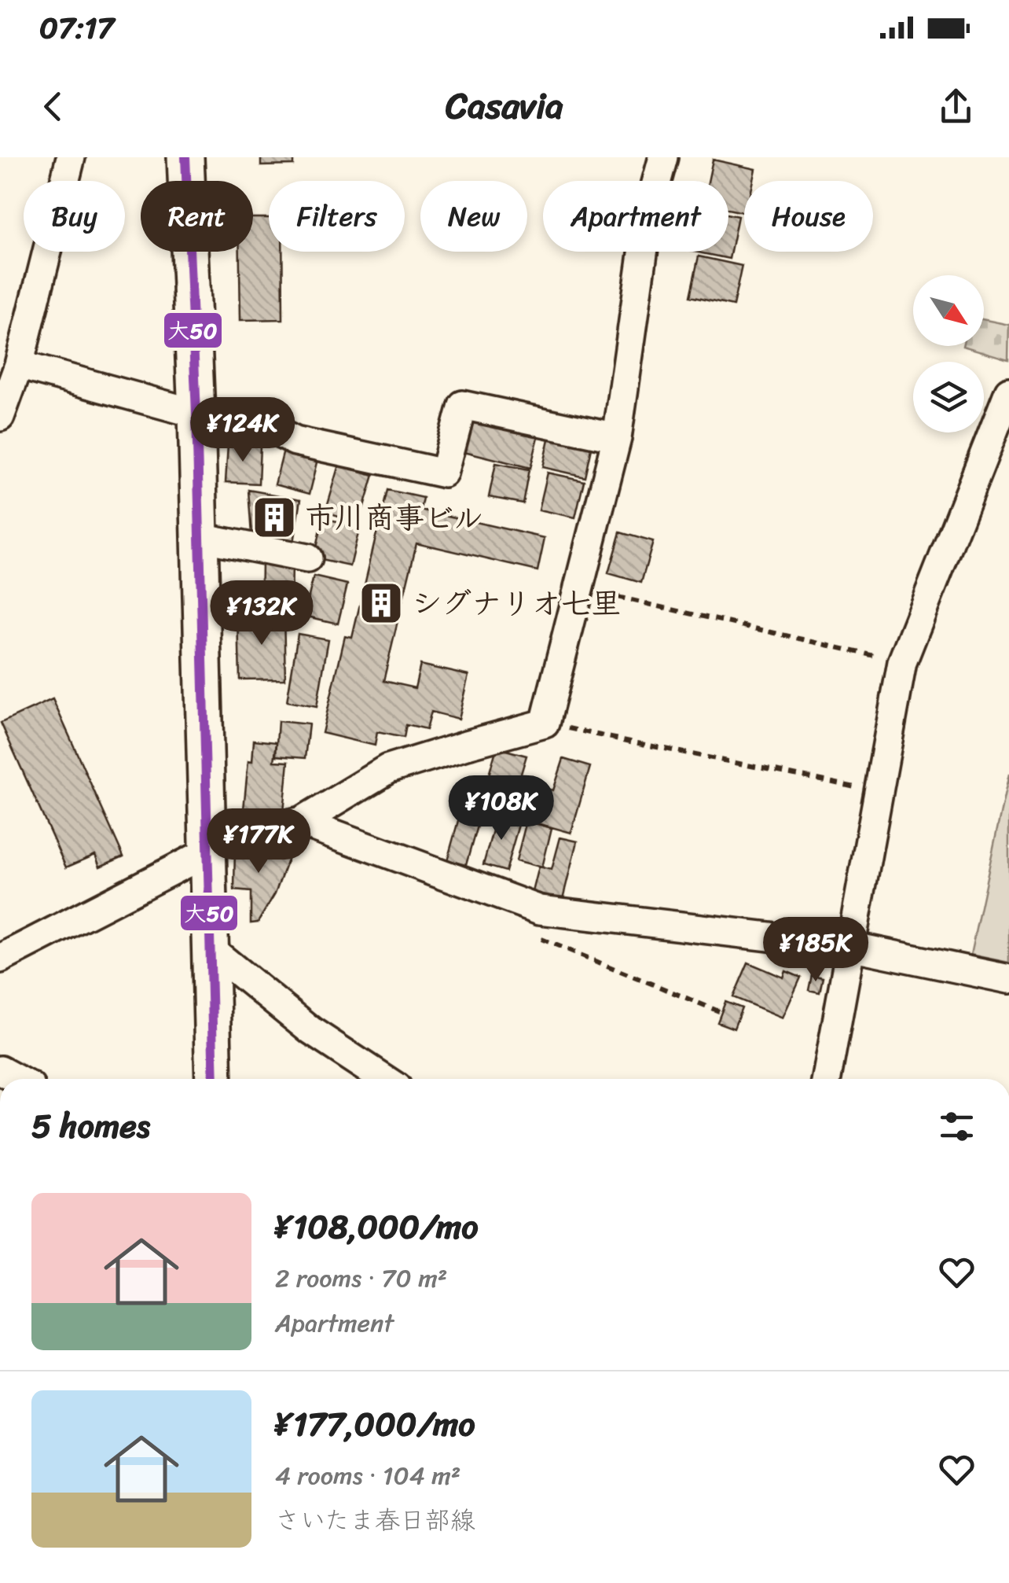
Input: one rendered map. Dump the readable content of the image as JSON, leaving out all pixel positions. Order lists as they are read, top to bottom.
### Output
{
  "places": {
    "building": ["市川商事ビル", "シグナリオ七里"]
  },
  "lines": ["transit line 大50"],
  "north": "bottom right",
  "page": {
    "status": "07:17",
    "header": "Casavia",
    "chip": [
      "Buy",
      "Rent",
      "Filters",
      "New",
      "Apartment",
      "House"
    ],
    "price": [
      "¥124K",
      "¥132K",
      "¥108K",
      "¥177K",
      "¥185K"
    ],
    "heading": "5 homes",
    "list": [
      {
        "name": "¥108,000/mo",
        "note": "2 rooms · 70 m² · Apartment"
      },
      {
        "name": "¥177,000/mo",
        "note": "4 rooms · 104 m² · さいたま春日部線"
      }
    ]
  }
}
